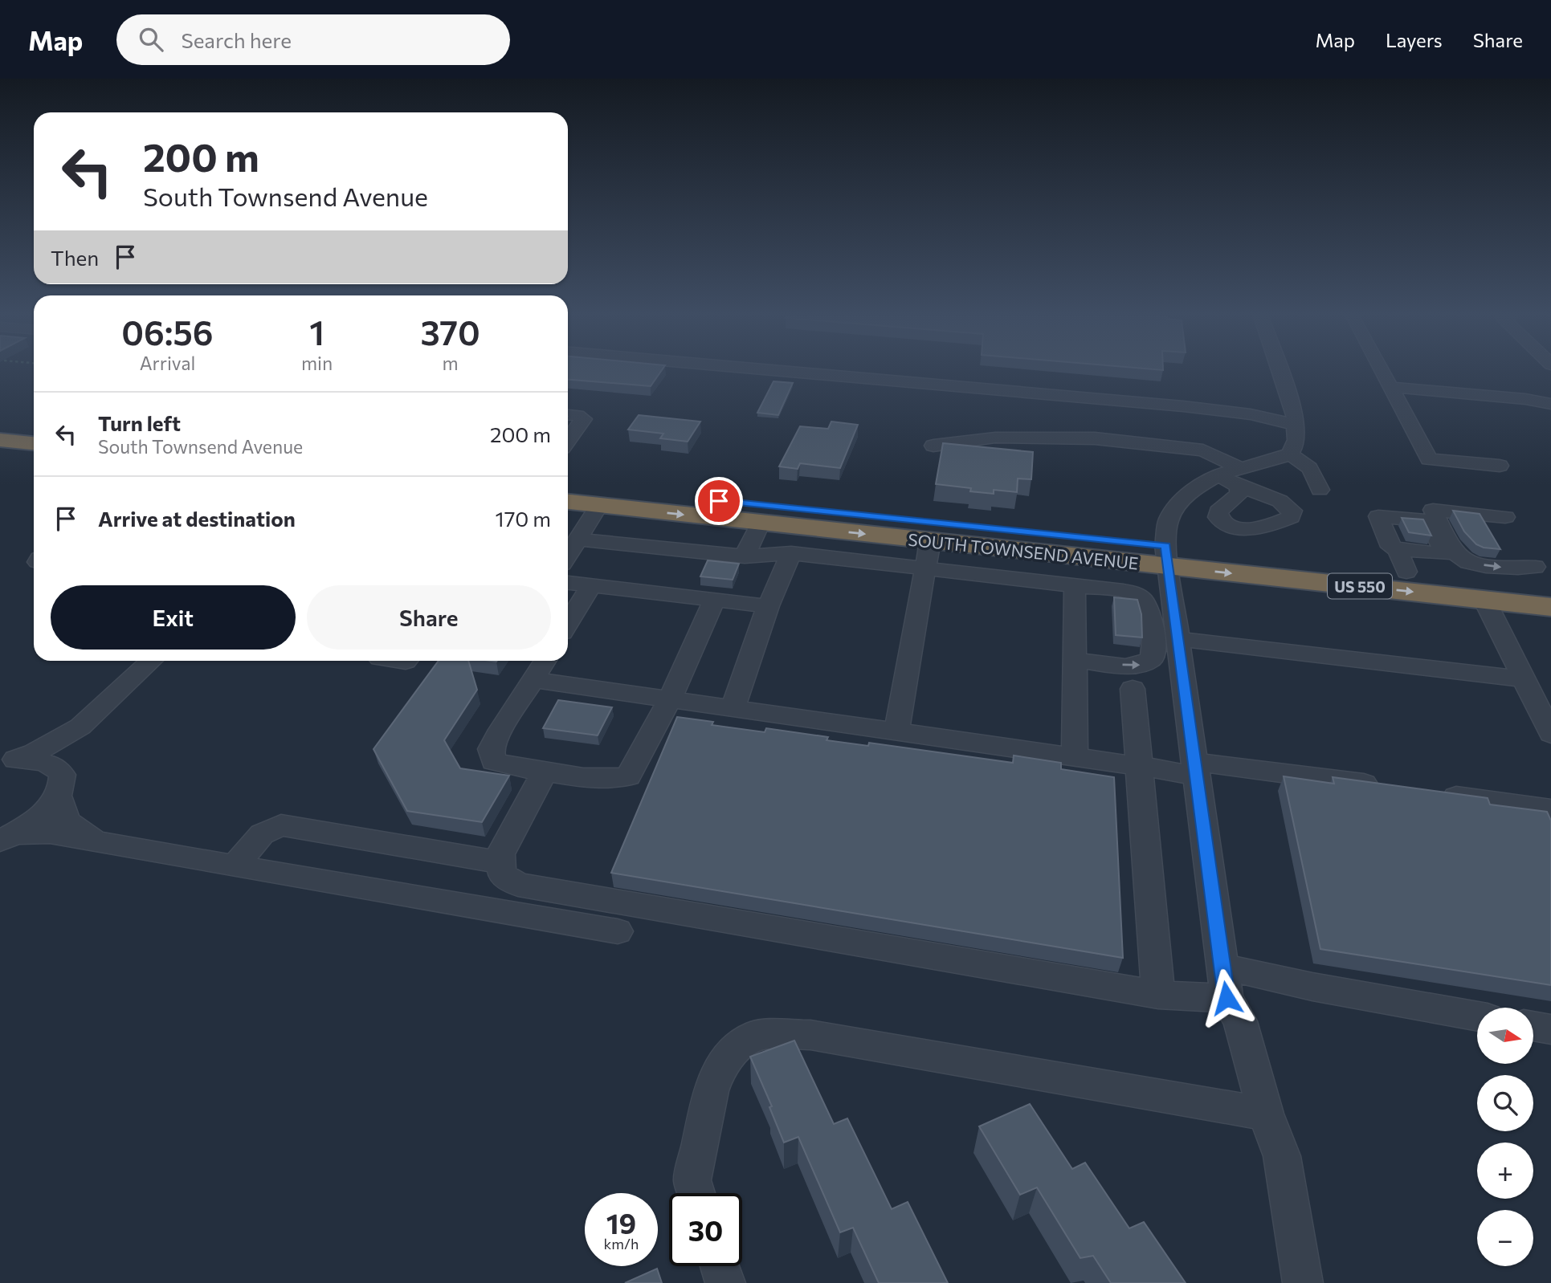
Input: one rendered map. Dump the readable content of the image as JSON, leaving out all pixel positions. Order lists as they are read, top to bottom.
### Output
{
  "streets": {
    "highway": ["SOUTH TOWNSEND AVENUE", "US 550"]
  },
  "north": "right",
  "page": {
    "header": "Map",
    "search": "Search here",
    "nav": ["Map", "Layers", "Share"],
    "turn": ["200 m", "South Townsend Avenue"],
    "then": "Then",
    "eta": [
      "06:56",
      "Arrival",
      "1",
      "min",
      "370",
      "m"
    ],
    "list": [
      {
        "name": "Turn left",
        "note": "South Townsend Avenue",
        "value": "200 m"
      },
      {
        "name": "Arrive at destination",
        "value": "170 m"
      }
    ],
    "buttons": ["Exit", "Share"],
    "map_buttons": ["+", "−"],
    "speed": "19 km/h",
    "limit": "30"
  }
}
